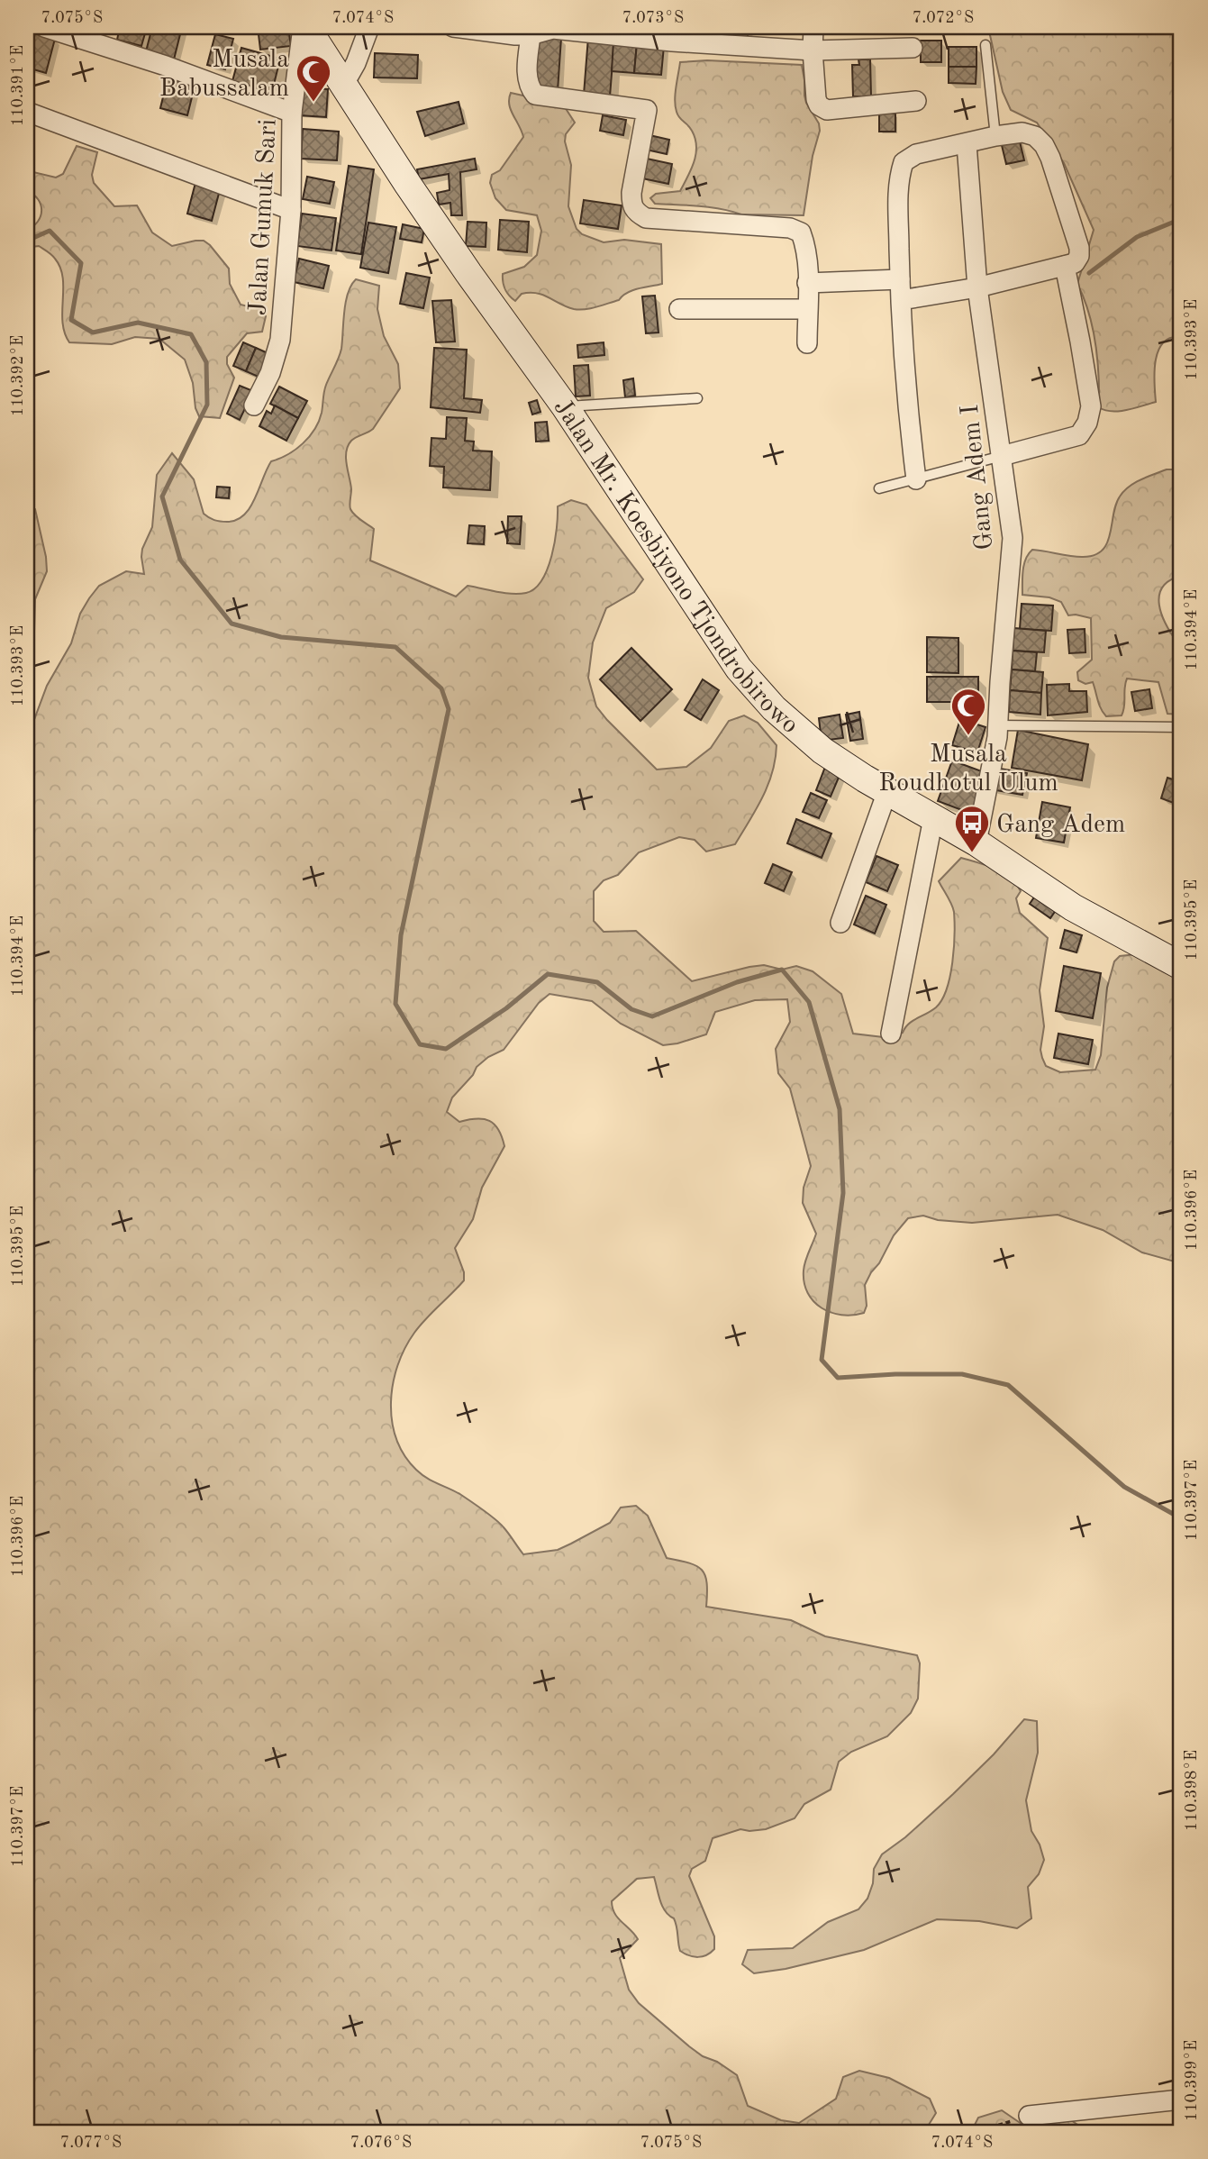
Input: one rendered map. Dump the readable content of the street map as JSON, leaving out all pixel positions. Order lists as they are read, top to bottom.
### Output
{
  "streets": {
    "main road": ["Jalan Mr. Koesbiyono Tjondrobirowo"],
    "street": ["Jalan Gumuk Sari", "Gang Adem I"]
  },
  "crossings": [
    ["Jalan Gumuk Sari", "Jalan Mr. Koesbiyono Tjondrobirowo"],
    ["Gang Adem I", "Jalan Mr. Koesbiyono Tjondrobirowo"]
  ],
  "places": {
    "mosque": ["Musala Babussalam", "Musala Roudhotul Ulum"],
    "bus stop": ["Gang Adem"]
  },
  "coordinates": [
    "7.075°S",
    "7.074°S",
    "7.073°S",
    "7.072°S",
    "110.391°E",
    "110.393°E",
    "110.392°E",
    "110.394°E",
    "110.395°E",
    "110.396°E",
    "110.397°E",
    "110.398°E",
    "110.399°E",
    "7.077°S",
    "7.076°S"
  ]
}
